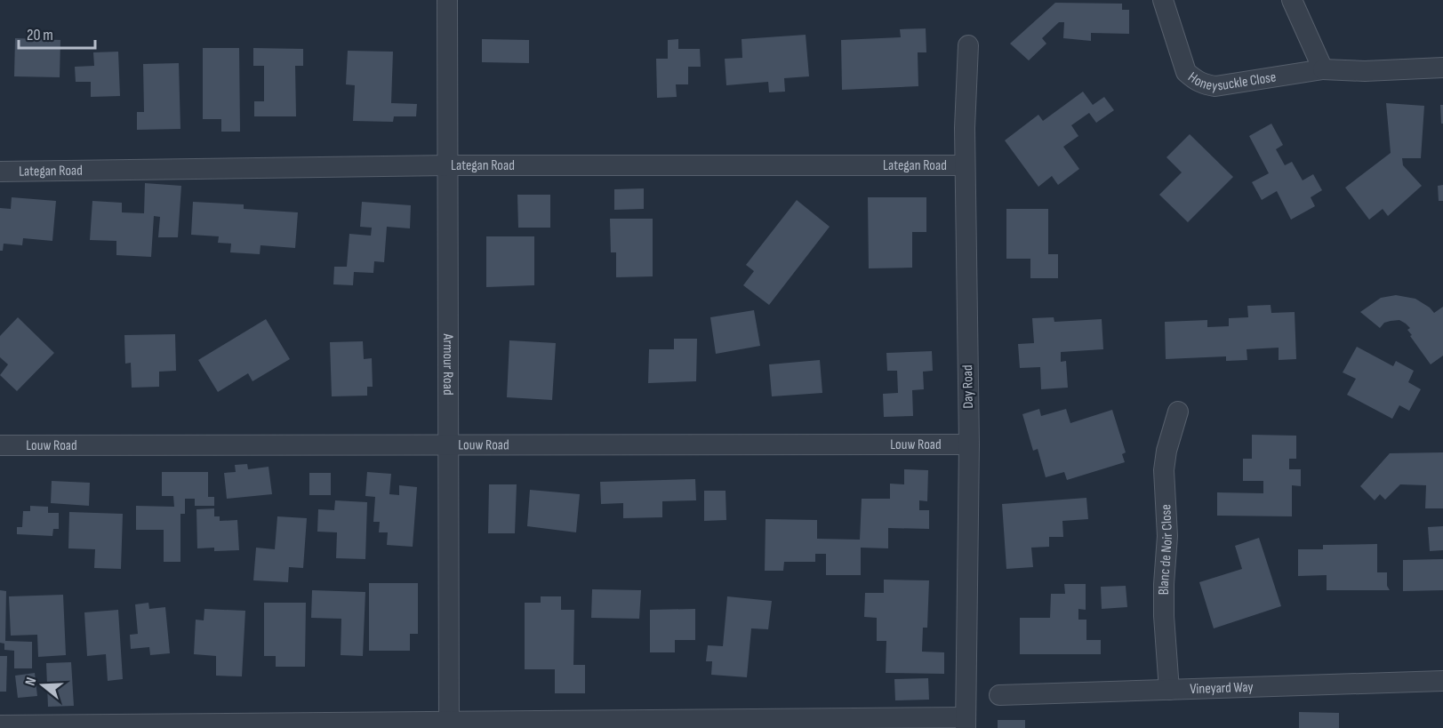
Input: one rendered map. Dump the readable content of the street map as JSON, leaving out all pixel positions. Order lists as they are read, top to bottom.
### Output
{
  "streets": {
    "street": [
      "Honeysuckle Close",
      "Lategan Road",
      "Armour Road",
      "Day Road",
      "Louw Road",
      "Blanc de Noir Close",
      "Vineyard Way"
    ]
  },
  "crossings": [
    ["Lategan Road", "Armour Road"],
    ["Lategan Road", "Day Road"],
    ["Armour Road", "Louw Road"],
    ["Day Road", "Louw Road"],
    ["Blanc de Noir Close", "Vineyard Way"]
  ],
  "scale_bar": "20 m",
  "north": "left"
}
